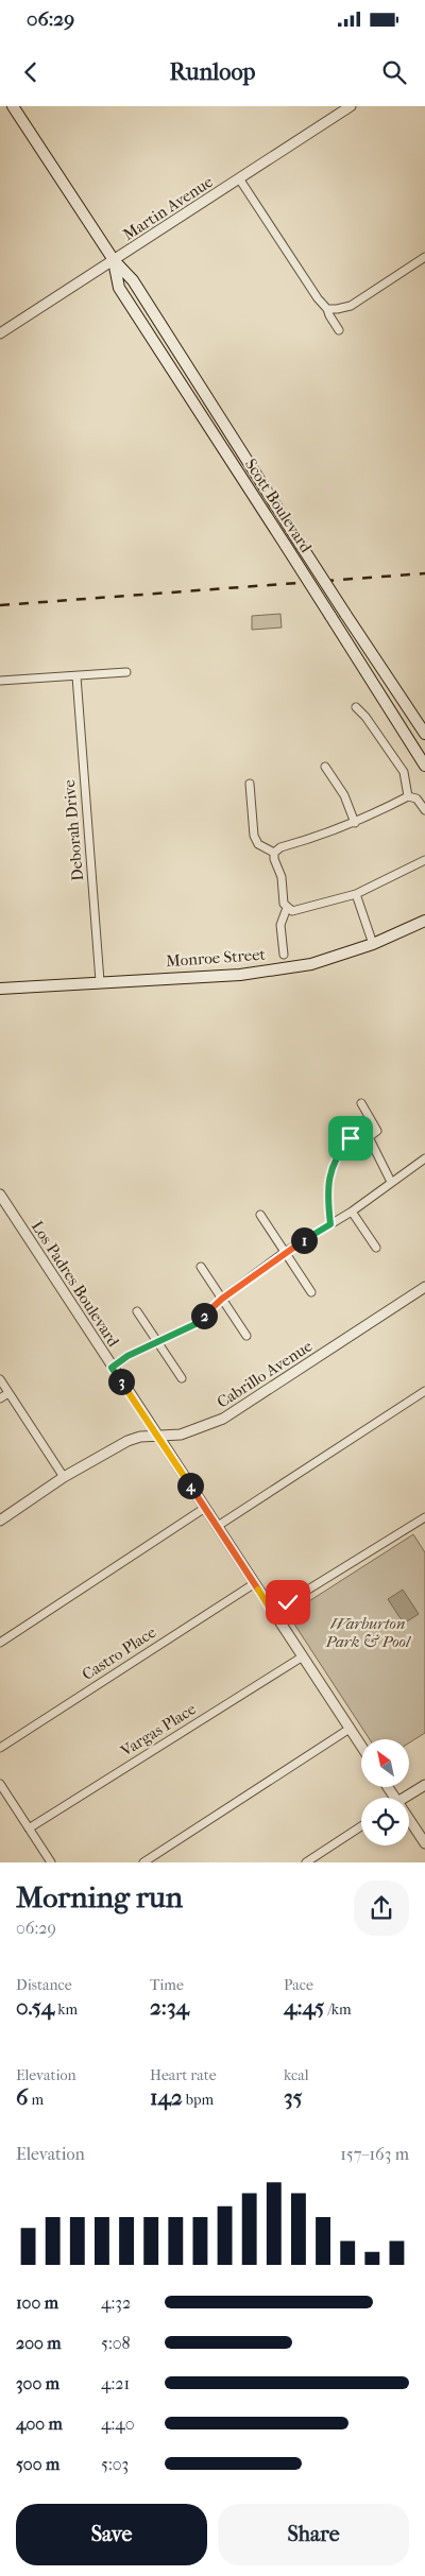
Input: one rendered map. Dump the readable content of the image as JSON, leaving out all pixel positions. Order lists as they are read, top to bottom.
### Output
{
  "streets": {
    "main road": ["Scott Boulevard", "Monroe Street"],
    "street": [
      "Martin Avenue",
      "Deborah Drive",
      "Los Padres Boulevard",
      "Cabrillo Avenue",
      "Castro Place",
      "Vargas Place"
    ]
  },
  "crossings": [
    ["Martin Avenue", "Scott Boulevard"],
    ["Deborah Drive", "Monroe Street"],
    ["Los Padres Boulevard", "Cabrillo Avenue"],
    ["Los Padres Boulevard", "Castro Place"],
    ["Los Padres Boulevard", "Vargas Place"]
  ],
  "parks": ["Warburton Park & Pool"],
  "north": "top left",
  "page": {
    "status": "06:29",
    "header": "Runloop",
    "pins": [
      "1",
      "2",
      "3",
      "4"
    ],
    "heading": ["Morning run", "06:29"],
    "stats": [
      ["Distance", "0.54 km"],
      ["Time", "2:34"],
      ["Pace", "4:45 /km"],
      ["Elevation", "6 m"],
      ["Heart rate", "142 bpm"],
      ["kcal", "35"]
    ],
    "chart": ["Elevation", "157–163 m"],
    "list": [
      {
        "name": "100 m",
        "note": "4:32"
      },
      {
        "name": "200 m",
        "note": "5:08"
      },
      {
        "name": "300 m",
        "note": "4:21"
      },
      {
        "name": "400 m",
        "note": "4:40"
      },
      {
        "name": "500 m",
        "note": "5:03"
      }
    ],
    "buttons": ["Save", "Share"]
  }
}
